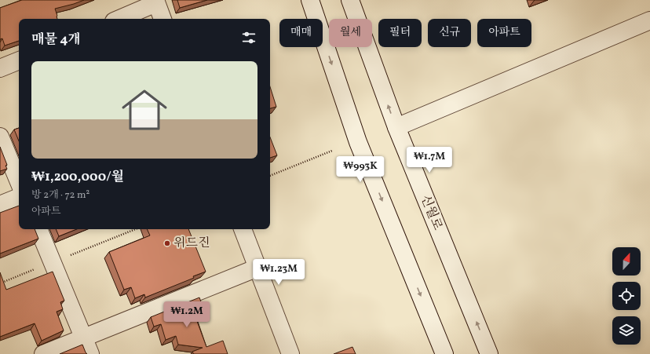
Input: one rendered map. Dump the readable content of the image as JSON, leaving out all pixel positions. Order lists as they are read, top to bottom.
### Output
{
  "streets": {
    "street": ["신월로"]
  },
  "places": ["위드진"],
  "north": "top",
  "page": {
    "chip": [
      "매매",
      "월세",
      "필터",
      "신규",
      "아파트"
    ],
    "heading": "매물 4개",
    "list": [
      {
        "name": "₩1,200,000/월",
        "note": "방 2개 · 72 m² · 아파트"
      }
    ],
    "price": [
      "₩1.7M",
      "₩993K",
      "₩1.23M",
      "₩1.2M"
    ]
  }
}
